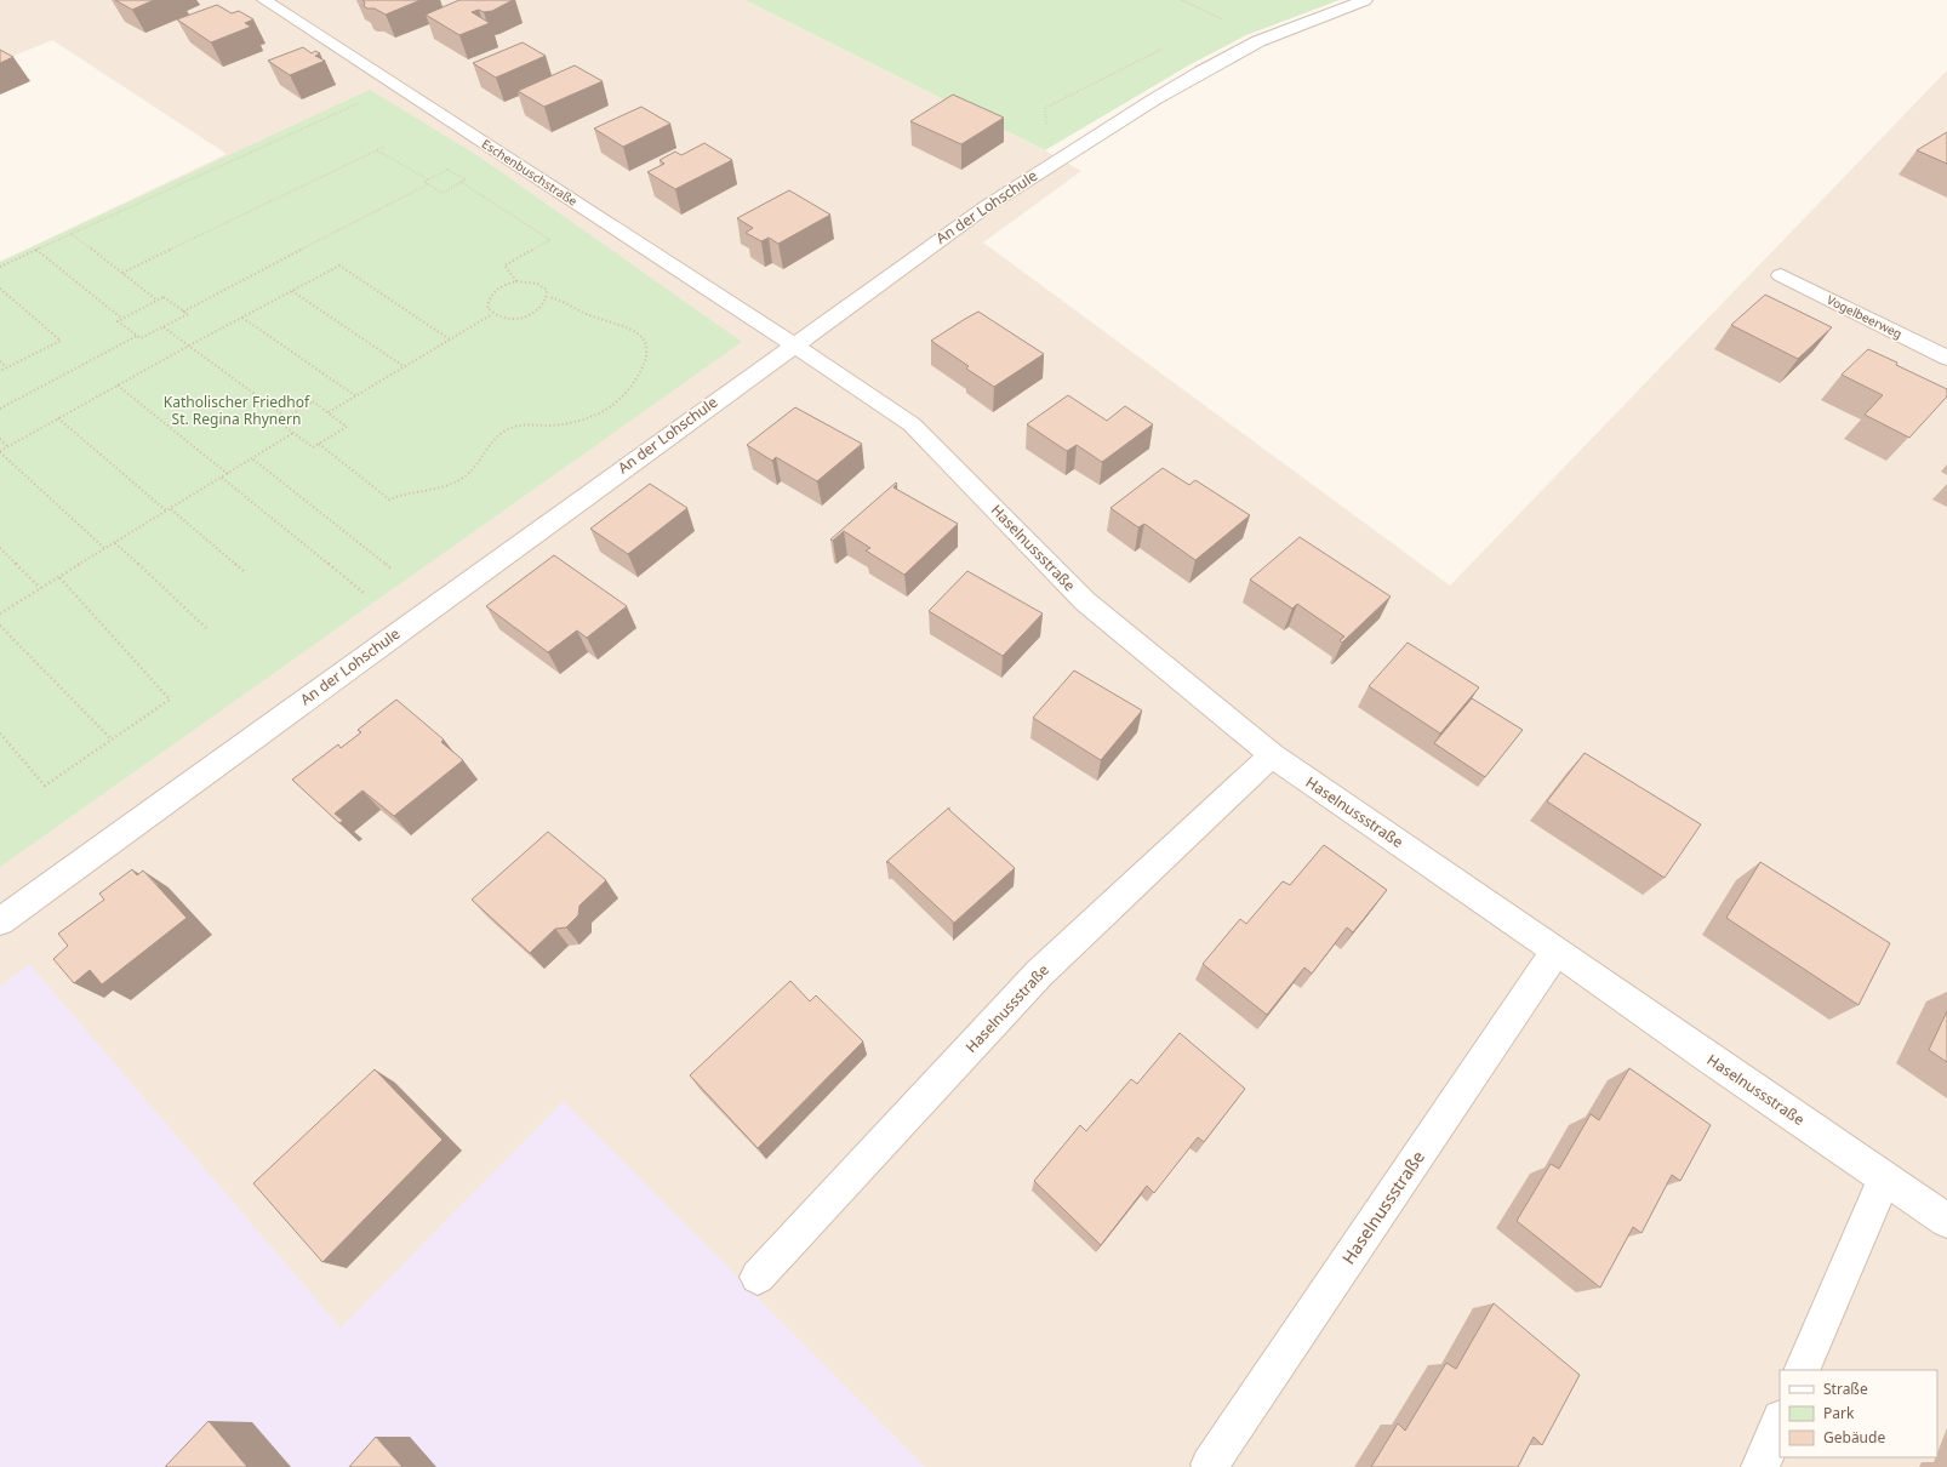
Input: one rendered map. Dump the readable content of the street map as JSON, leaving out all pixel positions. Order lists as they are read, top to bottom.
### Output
{
  "streets": {
    "street": [
      "Eschenbuschstraße",
      "An der Lohschule",
      "Vogelbeerweg",
      "Haselnussstraße"
    ]
  },
  "crossings": [
    ["Eschenbuschstraße", "An der Lohschule"],
    ["Eschenbuschstraße", "Haselnussstraße"],
    ["An der Lohschule", "Haselnussstraße"]
  ],
  "parks": ["Katholischer Friedhof St. Regina Rhynern"],
  "legend": ["Straße", "Park", "Gebäude"]
}
